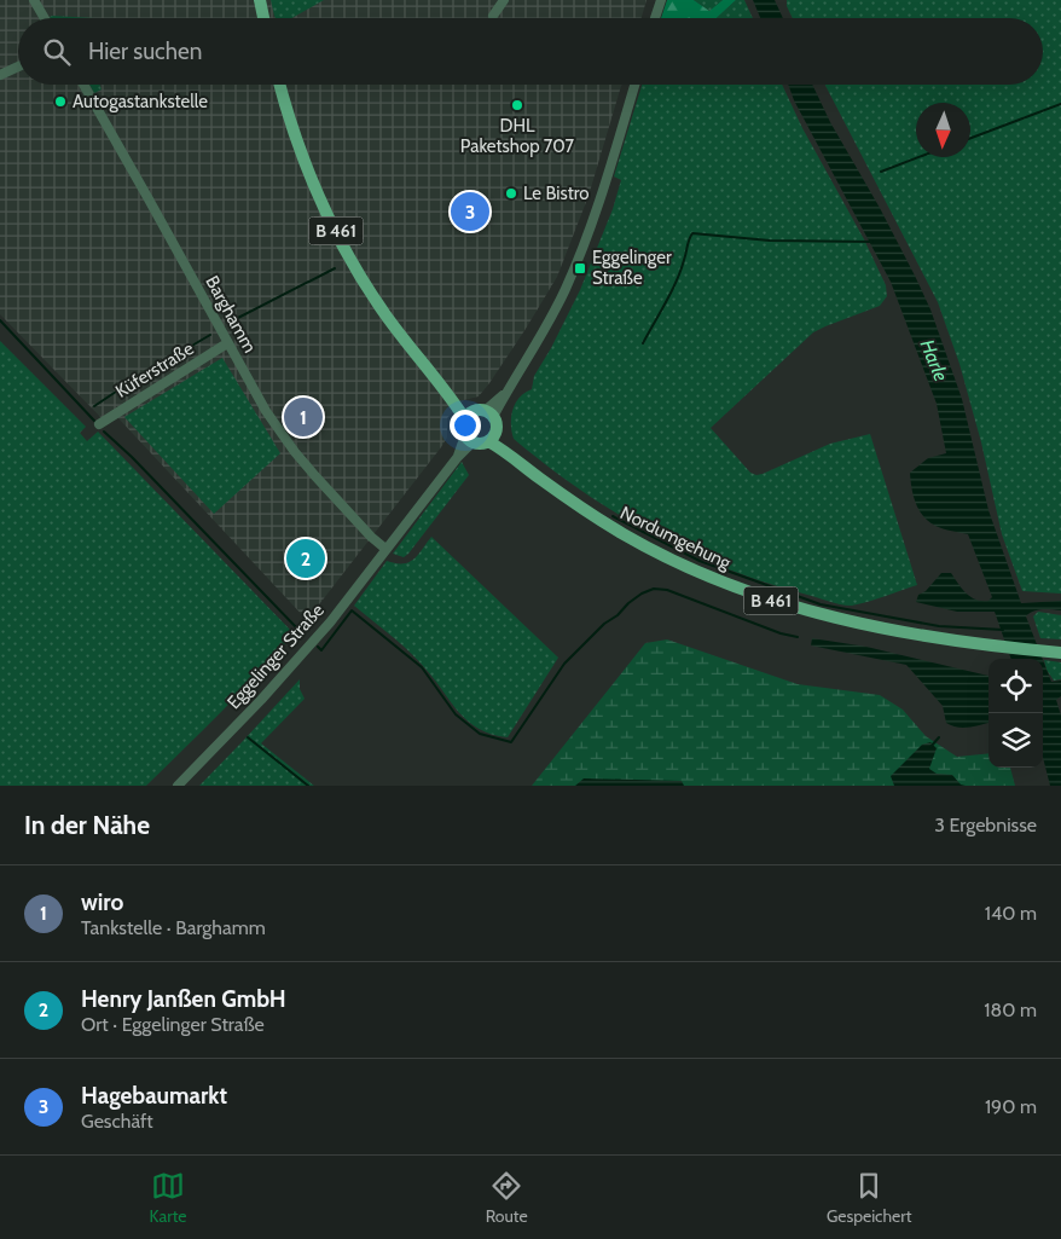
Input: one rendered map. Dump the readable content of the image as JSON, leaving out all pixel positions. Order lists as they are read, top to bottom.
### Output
{
  "streets": {
    "main road": ["B 461", "Nordumgehung"],
    "street": ["Barghamm", "Küferstraße", "Eggelinger Straße"]
  },
  "crossings": [
    ["B 461", "Nordumgehung"],
    ["B 461", "Eggelinger Straße"],
    ["Barghamm", "Küferstraße"],
    ["Barghamm", "Eggelinger Straße"],
    ["Nordumgehung", "Eggelinger Straße"]
  ],
  "water": ["Harle"],
  "places": {
    "other": ["Autogastankstelle", "DHL Paketshop 707", "Le Bistro"],
    "transit": ["Eggelinger Straße"]
  },
  "north": "bottom",
  "page": {
    "search": "Hier suchen",
    "pins": ["3", "1", "2"],
    "heading": ["In der Nähe", "3 Ergebnisse"],
    "list": [
      {
        "mark": "1",
        "name": "wiro",
        "note": "Tankstelle · Barghamm",
        "value": "140 m"
      },
      {
        "mark": "2",
        "name": "Henry Janßen GmbH",
        "note": "Ort · Eggelinger Straße",
        "value": "180 m"
      },
      {
        "mark": "3",
        "name": "Hagebaumarkt",
        "note": "Geschäft",
        "value": "190 m"
      }
    ],
    "nav": ["Karte", "Route", "Gespeichert"]
  }
}
